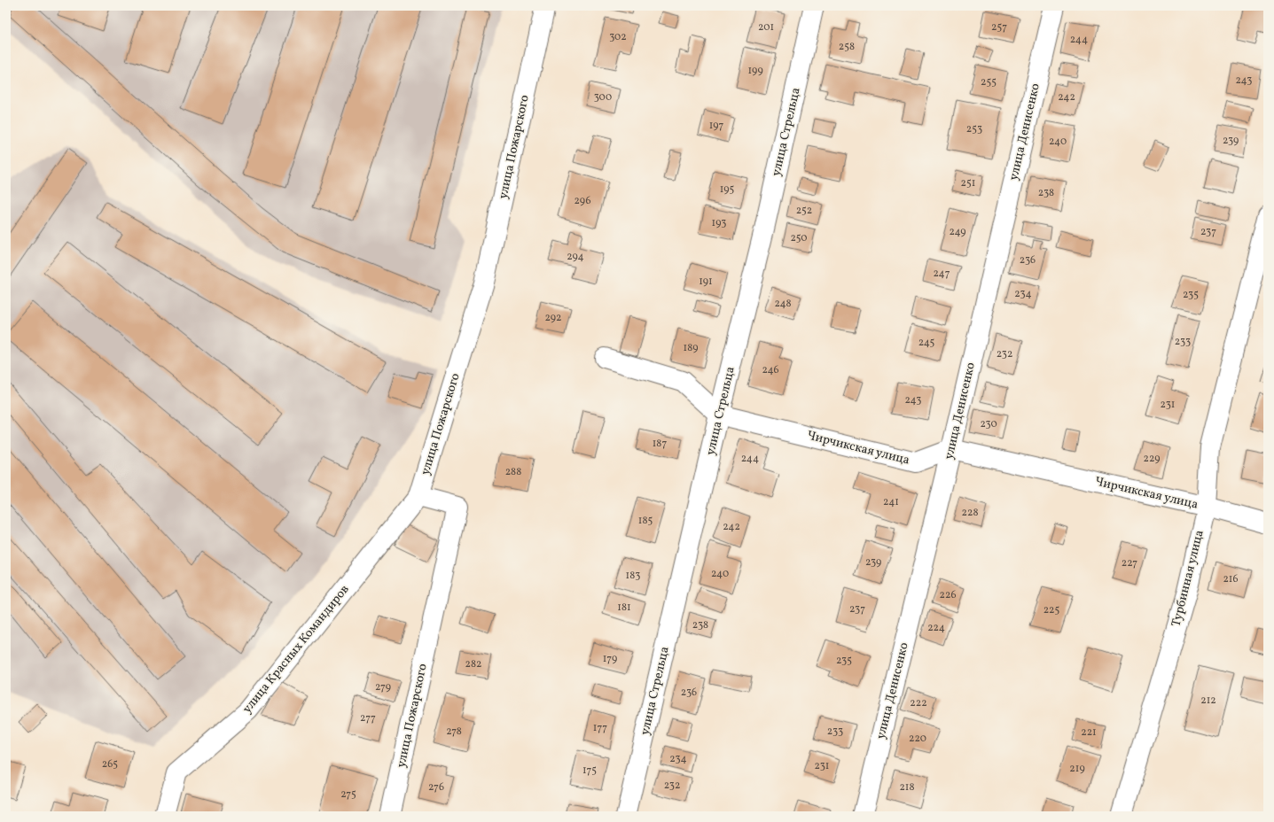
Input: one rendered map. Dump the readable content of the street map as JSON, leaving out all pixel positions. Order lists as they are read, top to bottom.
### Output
{
  "streets": {
    "street": [
      "улица Стрельца",
      "улица Денисенко",
      "улица Пожарского",
      "Чирчикская улица",
      "Турбинная улица",
      "улица Красных Командиров"
    ]
  },
  "crossings": [
    ["улица Стрельца", "Чирчикская улица"],
    ["улица Денисенко", "Чирчикская улица"],
    ["улица Пожарского", "улица Красных Командиров"],
    ["Чирчикская улица", "Турбинная улица"]
  ],
  "house_numbers": [
    "201",
    "257",
    "302",
    "244",
    "258",
    "199",
    "243",
    "255",
    "300",
    "242",
    "197",
    "253",
    "239",
    "240",
    "251",
    "195",
    "238",
    "296",
    "252",
    "193",
    "249",
    "237",
    "250",
    "294",
    "236",
    "247",
    "191",
    "234",
    "235",
    "248",
    "292",
    "233",
    "245",
    "189",
    "232",
    "246",
    "243",
    "231",
    "230",
    "187",
    "244",
    "229",
    "288",
    "241",
    "228",
    "185",
    "242",
    "239",
    "227",
    "240",
    "183",
    "216",
    "226",
    "181",
    "237",
    "225",
    "238",
    "224",
    "179",
    "235",
    "282",
    "279",
    "236",
    "212",
    "222",
    "277",
    "177",
    "278",
    "233",
    "221",
    "220",
    "234",
    "265",
    "231",
    "219",
    "175",
    "232",
    "276",
    "218",
    "275"
  ]
}
